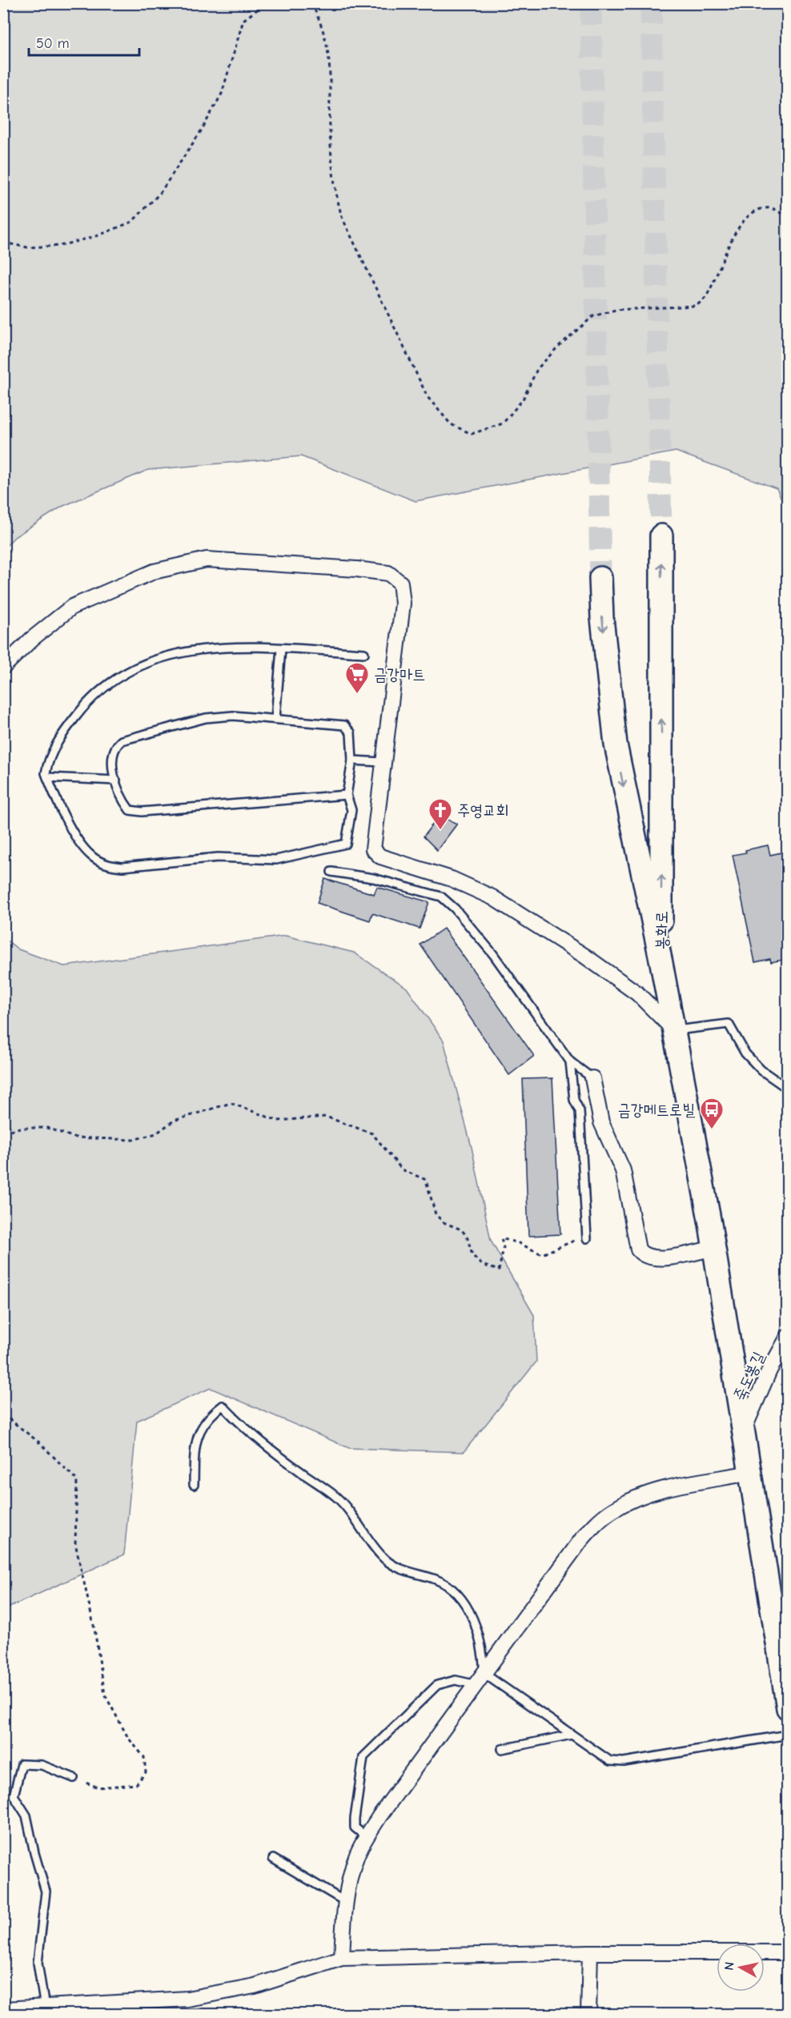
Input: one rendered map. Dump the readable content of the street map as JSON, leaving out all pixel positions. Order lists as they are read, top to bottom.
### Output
{
  "streets": {
    "main road": ["봉화로"],
    "street": ["죽도봉길"]
  },
  "places": {
    "supermarket": ["금강마트"],
    "church": ["주영교회"],
    "bus stop": ["금강메트로빌"]
  },
  "scale_bar": "50 m",
  "north": "left"
}
